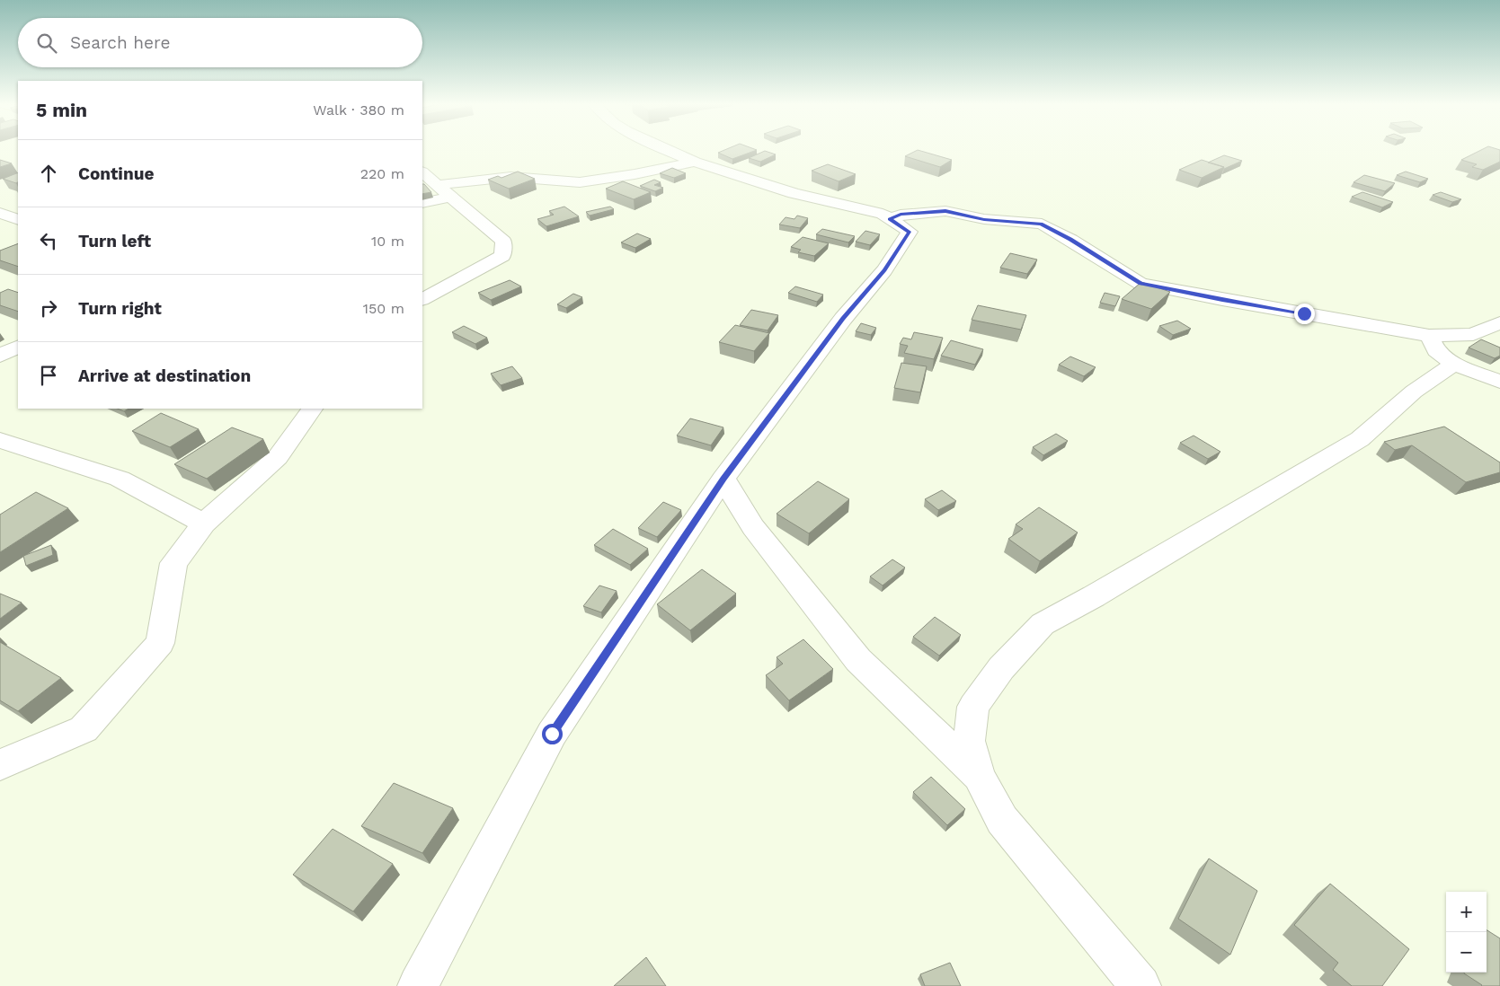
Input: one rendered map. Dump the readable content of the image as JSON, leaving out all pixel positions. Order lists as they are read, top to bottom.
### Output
{
  "page": {
    "search": "Search here",
    "heading": ["5 min", "Walk · 380 m"],
    "list": [
      ["Continue", "220 m"],
      ["Turn left", "10 m"],
      ["Turn right", "150 m"],
      "Arrive at destination"
    ],
    "map_buttons": ["+", "−"]
  }
}
